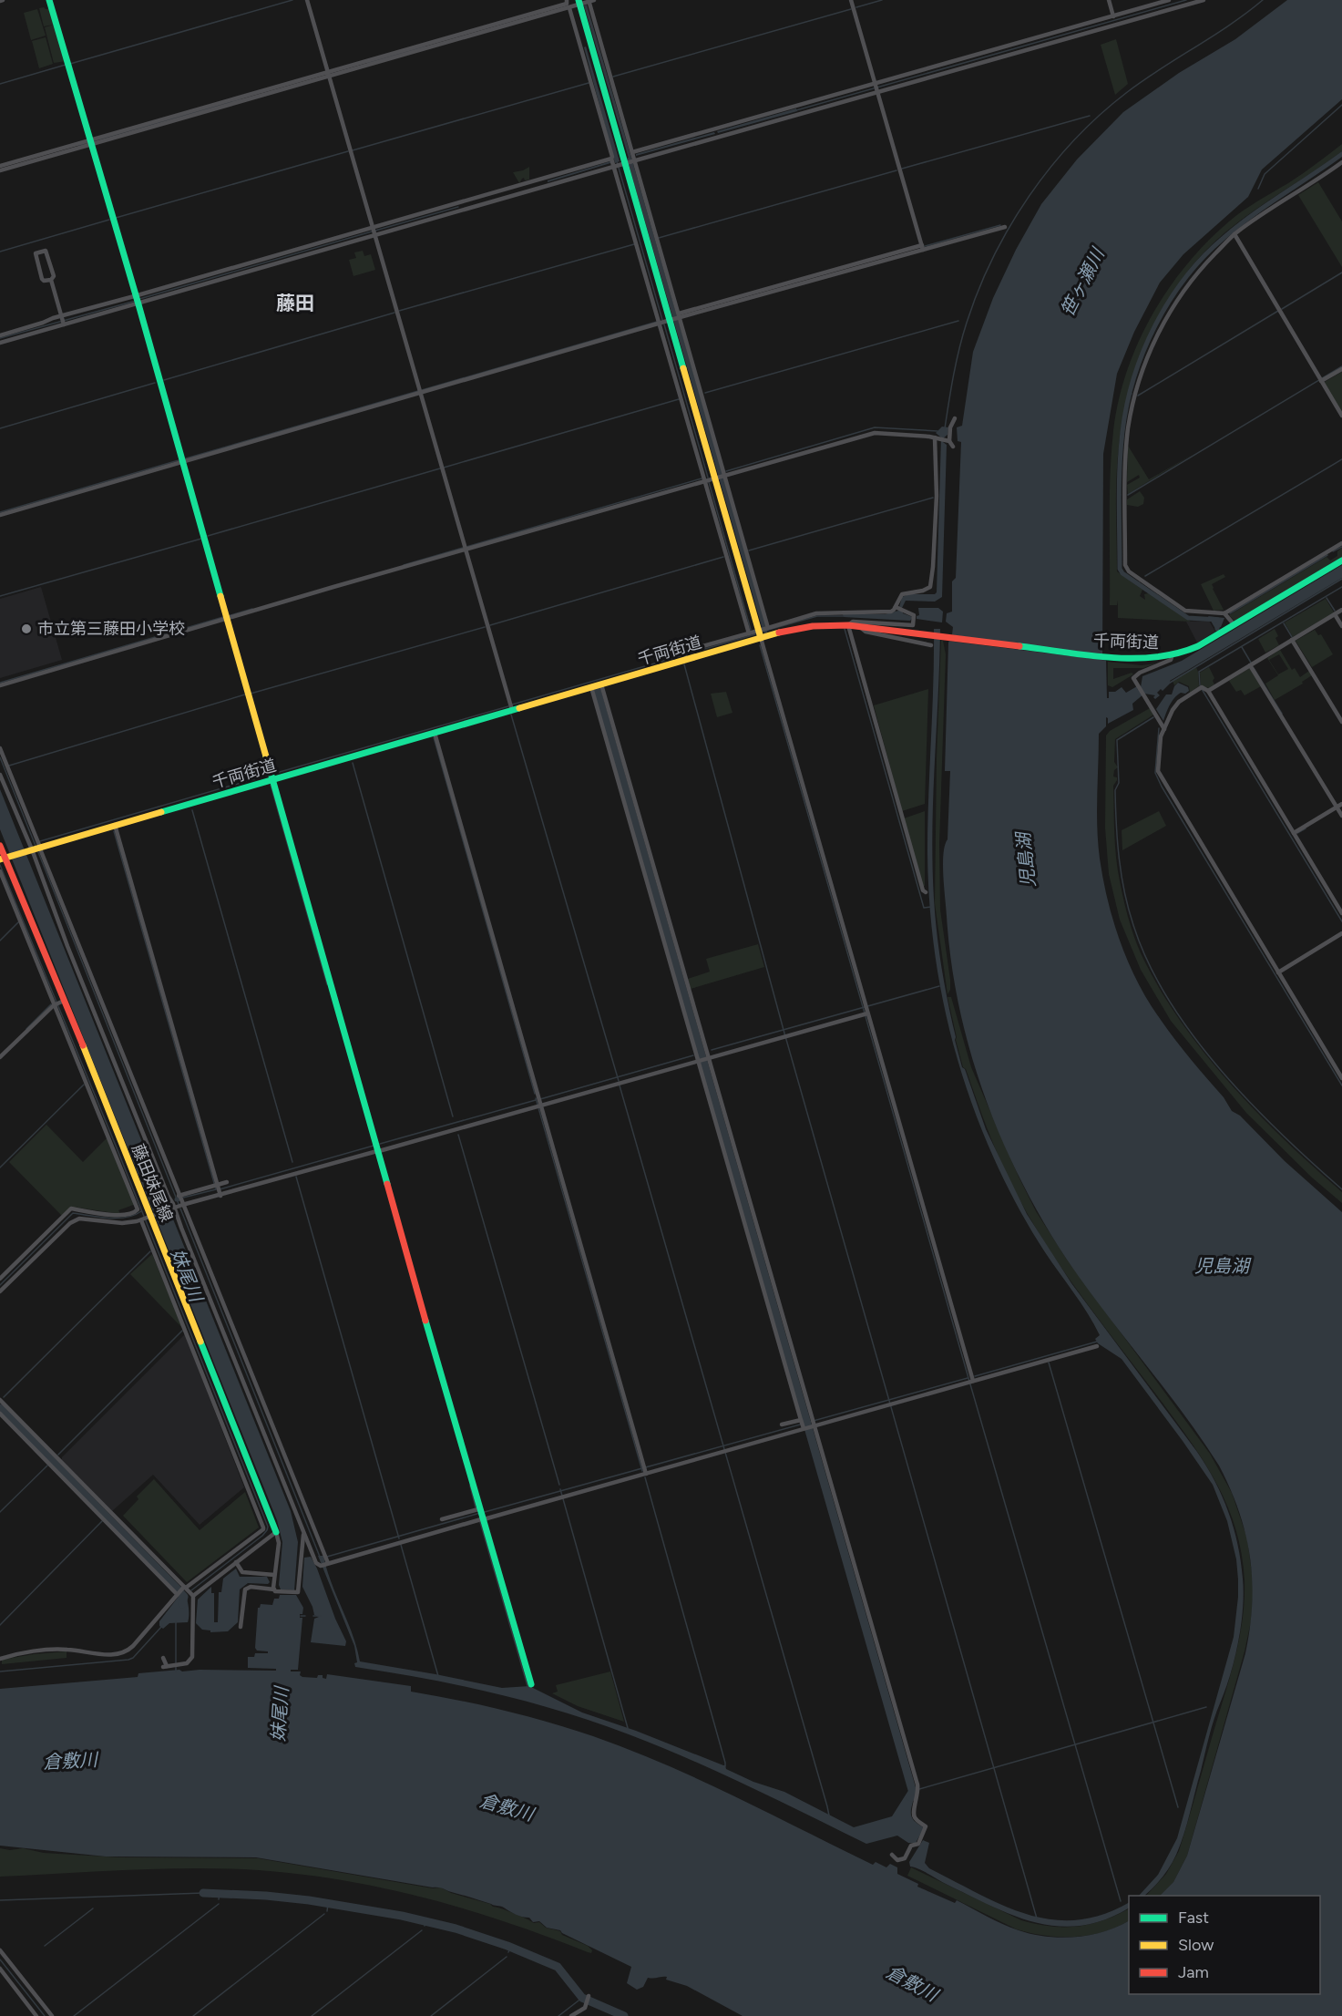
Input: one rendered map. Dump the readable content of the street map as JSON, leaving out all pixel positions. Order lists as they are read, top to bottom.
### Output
{
  "streets": {
    "street": ["千両街道", "藤田妹尾線"]
  },
  "crossings": [
    ["千両街道", "藤田妹尾線"]
  ],
  "districts": ["藤田"],
  "water": [
    "笹ヶ瀬川",
    "児島湖",
    "妹尾川",
    "倉敷川"
  ],
  "places": ["市立第三藤田小学校"],
  "legend": ["Fast", "Slow", "Jam"]
}
